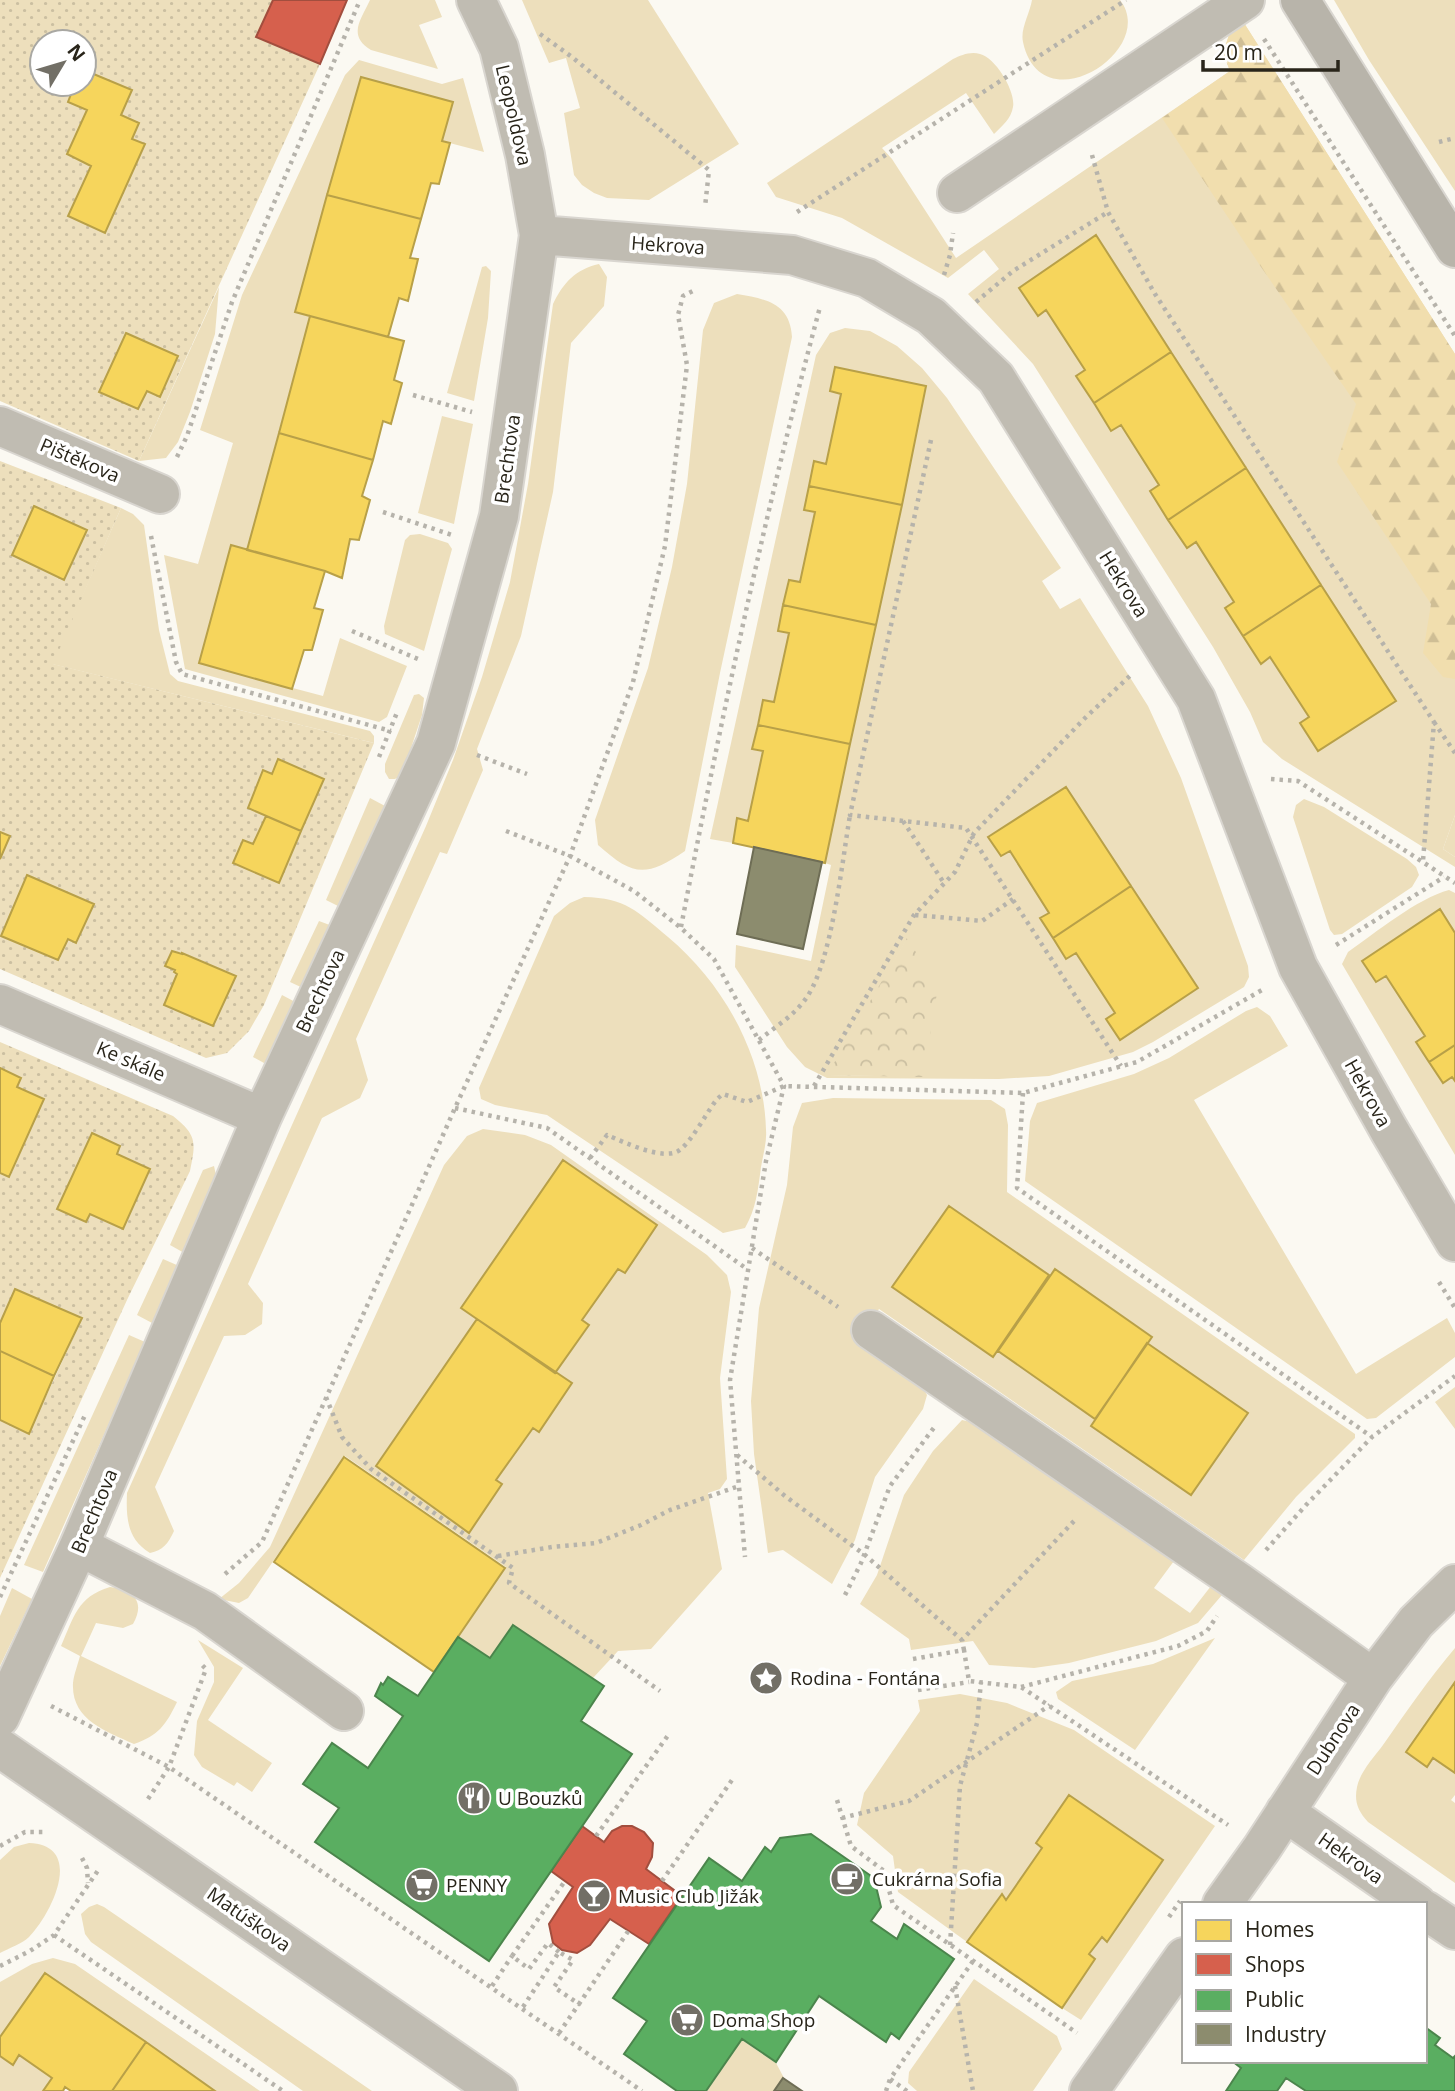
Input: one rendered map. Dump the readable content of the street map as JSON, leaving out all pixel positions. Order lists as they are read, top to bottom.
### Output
{
  "streets": {
    "street": [
      "Leopoldova",
      "Hekrova",
      "Brechtova",
      "Pištěkova",
      "Ke skále",
      "Dubnova",
      "Matúškova"
    ]
  },
  "crossings": [
    ["Leopoldova", "Hekrova"],
    ["Leopoldova", "Brechtova"],
    ["Hekrova", "Brechtova"],
    ["Hekrova", "Dubnova"],
    ["Brechtova", "Ke skále"]
  ],
  "places": {
    "place": ["Rodina - Fontána"],
    "restaurant": ["U Bouzků"],
    "cafe": ["Cukrárna Sofia"],
    "supermarket": ["PENNY", "Doma Shop"],
    "bar": ["Music Club Jižák"]
  },
  "legend": [
    "Homes",
    "Shops",
    "Public",
    "Industry"
  ],
  "scale_bar": "20 m",
  "north": "top right"
}
